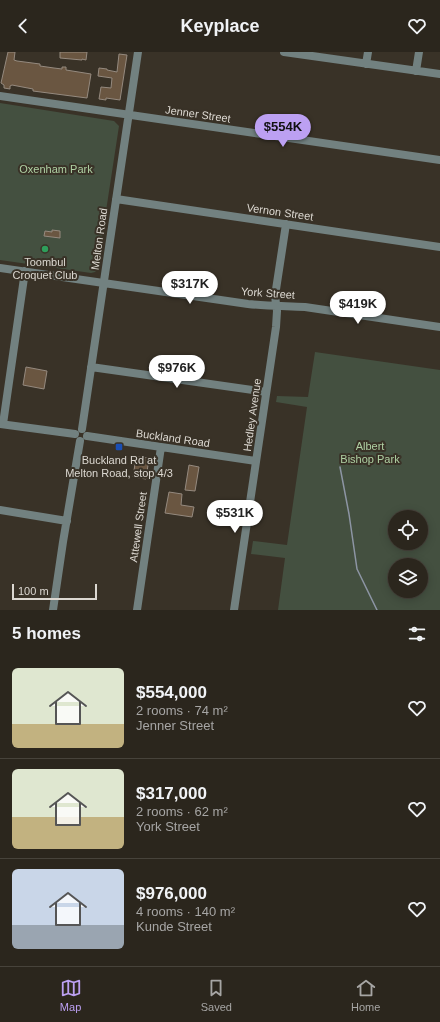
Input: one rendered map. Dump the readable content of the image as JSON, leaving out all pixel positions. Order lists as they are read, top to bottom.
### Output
{
  "streets": {
    "street": [
      "Jenner Street",
      "Vernon Street",
      "Melton Road",
      "York Street",
      "Hedley Avenue",
      "Buckland Road",
      "Attewell Street"
    ]
  },
  "crossings": [
    ["Jenner Street", "Melton Road"],
    ["Vernon Street", "Melton Road"],
    ["Vernon Street", "Hedley Avenue"],
    ["Melton Road", "York Street"],
    ["Melton Road", "Buckland Road"],
    ["York Street", "Hedley Avenue"],
    ["Hedley Avenue", "Buckland Road"],
    ["Buckland Road", "Attewell Street"]
  ],
  "parks": ["Oxenham Park", "Albert Bishop Park"],
  "places": {
    "other": ["Toombul Croquet Club"],
    "transit": ["Buckland Rd at Melton Road, stop 4/3"]
  },
  "scale_bar": "100 m",
  "page": {
    "header": "Keyplace",
    "price": [
      "$554K",
      "$317K",
      "$419K",
      "$976K",
      "$531K"
    ],
    "scale": "100 m",
    "heading": "5 homes",
    "list": [
      {
        "name": "$554,000",
        "note": "2 rooms · 74 m² · Jenner Street"
      },
      {
        "name": "$317,000",
        "note": "2 rooms · 62 m² · York Street"
      },
      {
        "name": "$976,000",
        "note": "4 rooms · 140 m² · Kunde Street"
      }
    ],
    "tabs": ["Map", "Saved", "Home"]
  }
}
